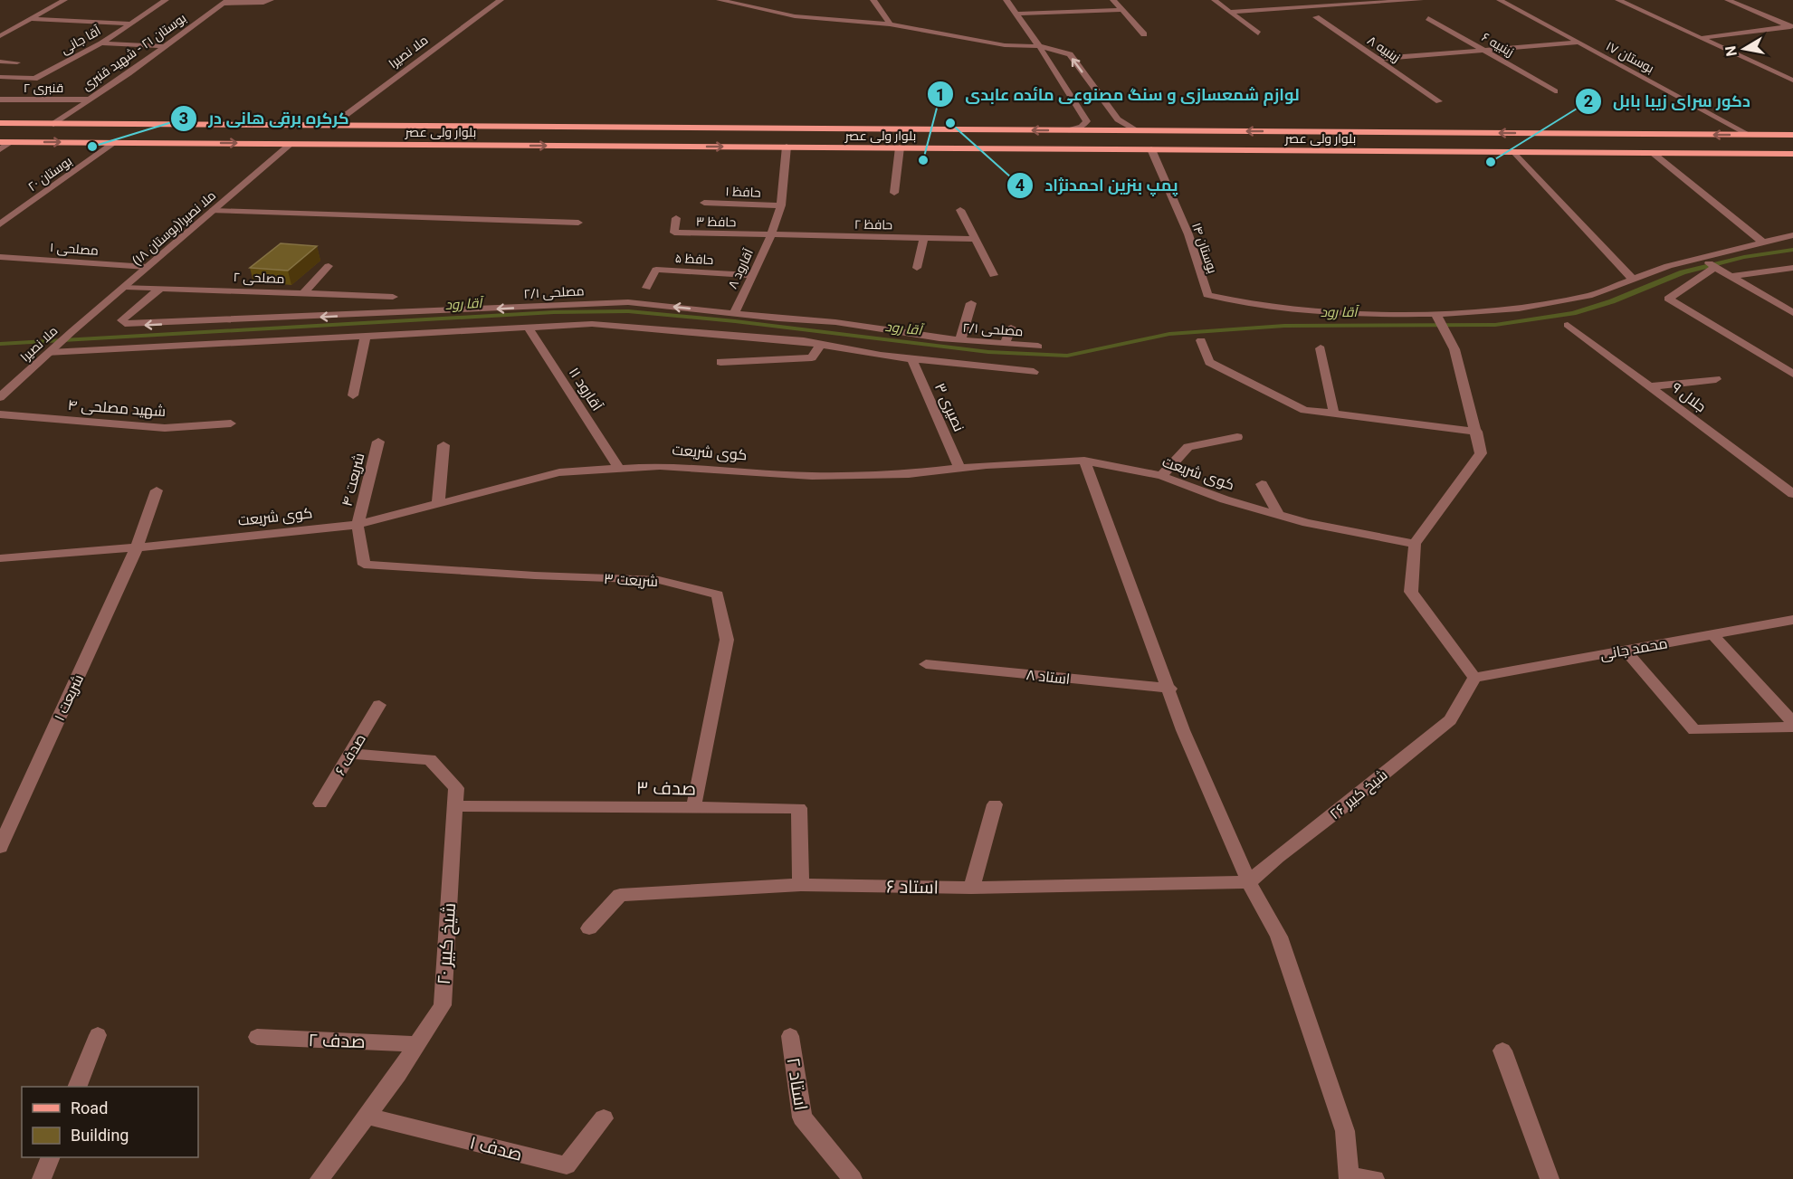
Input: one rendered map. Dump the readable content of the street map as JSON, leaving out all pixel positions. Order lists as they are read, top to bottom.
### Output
{
  "streets": {
    "main road": ["بلوار ولی عصر"],
    "street": [
      "آقا جانی",
      "زینبیه ۶",
      "زینبیه ۸",
      "بوستان ۲۱ - شهید قنبری",
      "ملا نصیرا",
      "بوستان ۱۷",
      "قنبری ۲",
      "بوستان ۲۰",
      "حافظ ۱",
      "حافظ ۳",
      "حافظ ۲",
      "ملا نصیرا(بوستان ۱۸)",
      "بوستان ۱۴",
      "مصلحی ۱",
      "حافظ ۵",
      "آقارود ۸",
      "مصلحی ۲",
      "مصلحی ۲/۱",
      "آقارود ۱۱",
      "جلال ۹",
      "نصیری ۳",
      "شهید مصلحی ۴",
      "کوی شریعت",
      "شریعت ۴",
      "شریعت ۳",
      "محمد جانی",
      "استاد ۸",
      "شریعت ۱",
      "صدف ۶",
      "صدف ۳",
      "شیخ کبیر ۲۶",
      "استاد ۶",
      "شیخ کبیر ۲۰",
      "صدف ۲",
      "استاد ۲",
      "صدف ۱"
    ]
  },
  "crossings": [
    ["بوستان ۲۱ - شهید قنبری", "قنبری ۲"],
    ["بوستان ۲۱ - شهید قنبری", "بلوار ولی عصر"],
    ["ملا نصیرا", "بلوار ولی عصر"],
    ["ملا نصیرا", "ملا نصیرا(بوستان ۱۸)"],
    ["بوستان ۱۷", "بلوار ولی عصر"],
    ["بلوار ولی عصر", "بوستان ۲۰"],
    ["بلوار ولی عصر", "ملا نصیرا(بوستان ۱۸)"],
    ["بلوار ولی عصر", "بوستان ۱۴"],
    ["بلوار ولی عصر", "آقارود ۸"],
    ["حافظ ۱", "آقارود ۸"],
    ["حافظ ۳", "حافظ ۲"],
    ["حافظ ۳", "آقارود ۸"],
    ["حافظ ۲", "آقارود ۸"],
    ["ملا نصیرا(بوستان ۱۸)", "مصلحی ۱"],
    ["ملا نصیرا(بوستان ۱۸)", "مصلحی ۲"],
    ["حافظ ۵", "آقارود ۸"],
    ["آقارود ۸", "مصلحی ۲/۱"],
    ["مصلحی ۲", "مصلحی ۲/۱"],
    ["آقارود ۱۱", "کوی شریعت"],
    ["نصیری ۳", "کوی شریعت"],
    ["کوی شریعت", "شریعت ۴"],
    ["کوی شریعت", "شریعت ۳"],
    ["کوی شریعت", "شریعت ۱"],
    ["شریعت ۴", "شریعت ۳"],
    ["شریعت ۳", "صدف ۳"],
    ["محمد جانی", "شیخ کبیر ۲۶"],
    ["صدف ۶", "شیخ کبیر ۲۰"],
    ["صدف ۳", "استاد ۶"],
    ["صدف ۳", "شیخ کبیر ۲۰"],
    ["شیخ کبیر ۲۶", "استاد ۶"],
    ["شیخ کبیر ۲۰", "صدف ۲"],
    ["شیخ کبیر ۲۰", "صدف ۱"]
  ],
  "water": ["آقا رود"],
  "places": [
    "پمپ بنزین احمدنژاد",
    "کرکره برقی هانی در",
    "لوازم شمعسازی و سنگ مصنوعی مائده عابدی",
    "دکور سرای زیبا بابل"
  ],
  "legend": ["Road", "Building"],
  "north": "left"
}
